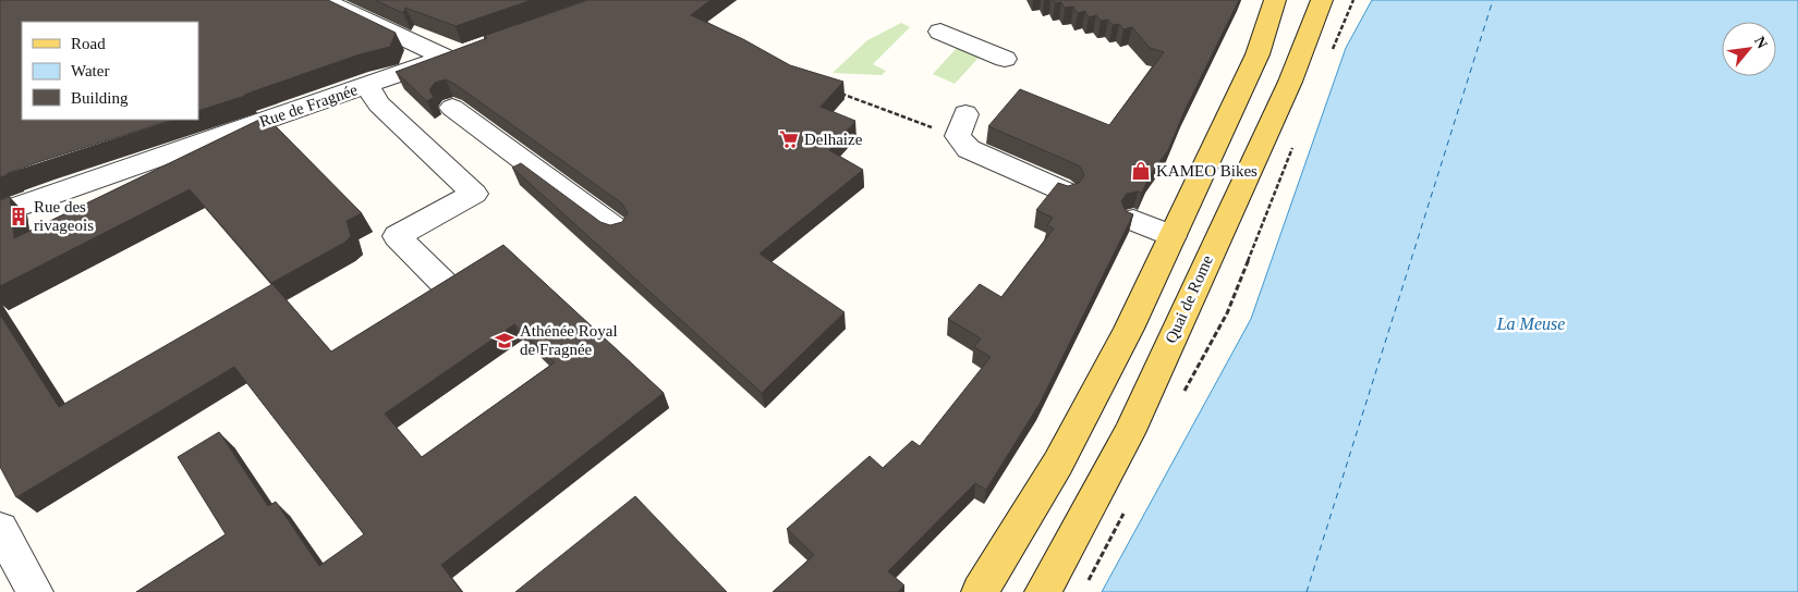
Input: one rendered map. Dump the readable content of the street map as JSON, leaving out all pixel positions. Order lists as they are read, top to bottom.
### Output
{
  "streets": {
    "main road": ["Quai de Rome"],
    "street": ["Rue de Fragnée"]
  },
  "water": ["La Meuse"],
  "places": {
    "supermarket": ["Delhaize"],
    "shop": ["KAMEO Bikes"],
    "building": ["Rue des rivageois"],
    "school or university": ["Athénée Royal de Fragnée"]
  },
  "legend": ["Road", "Water", "Building"],
  "north": "top right"
}
